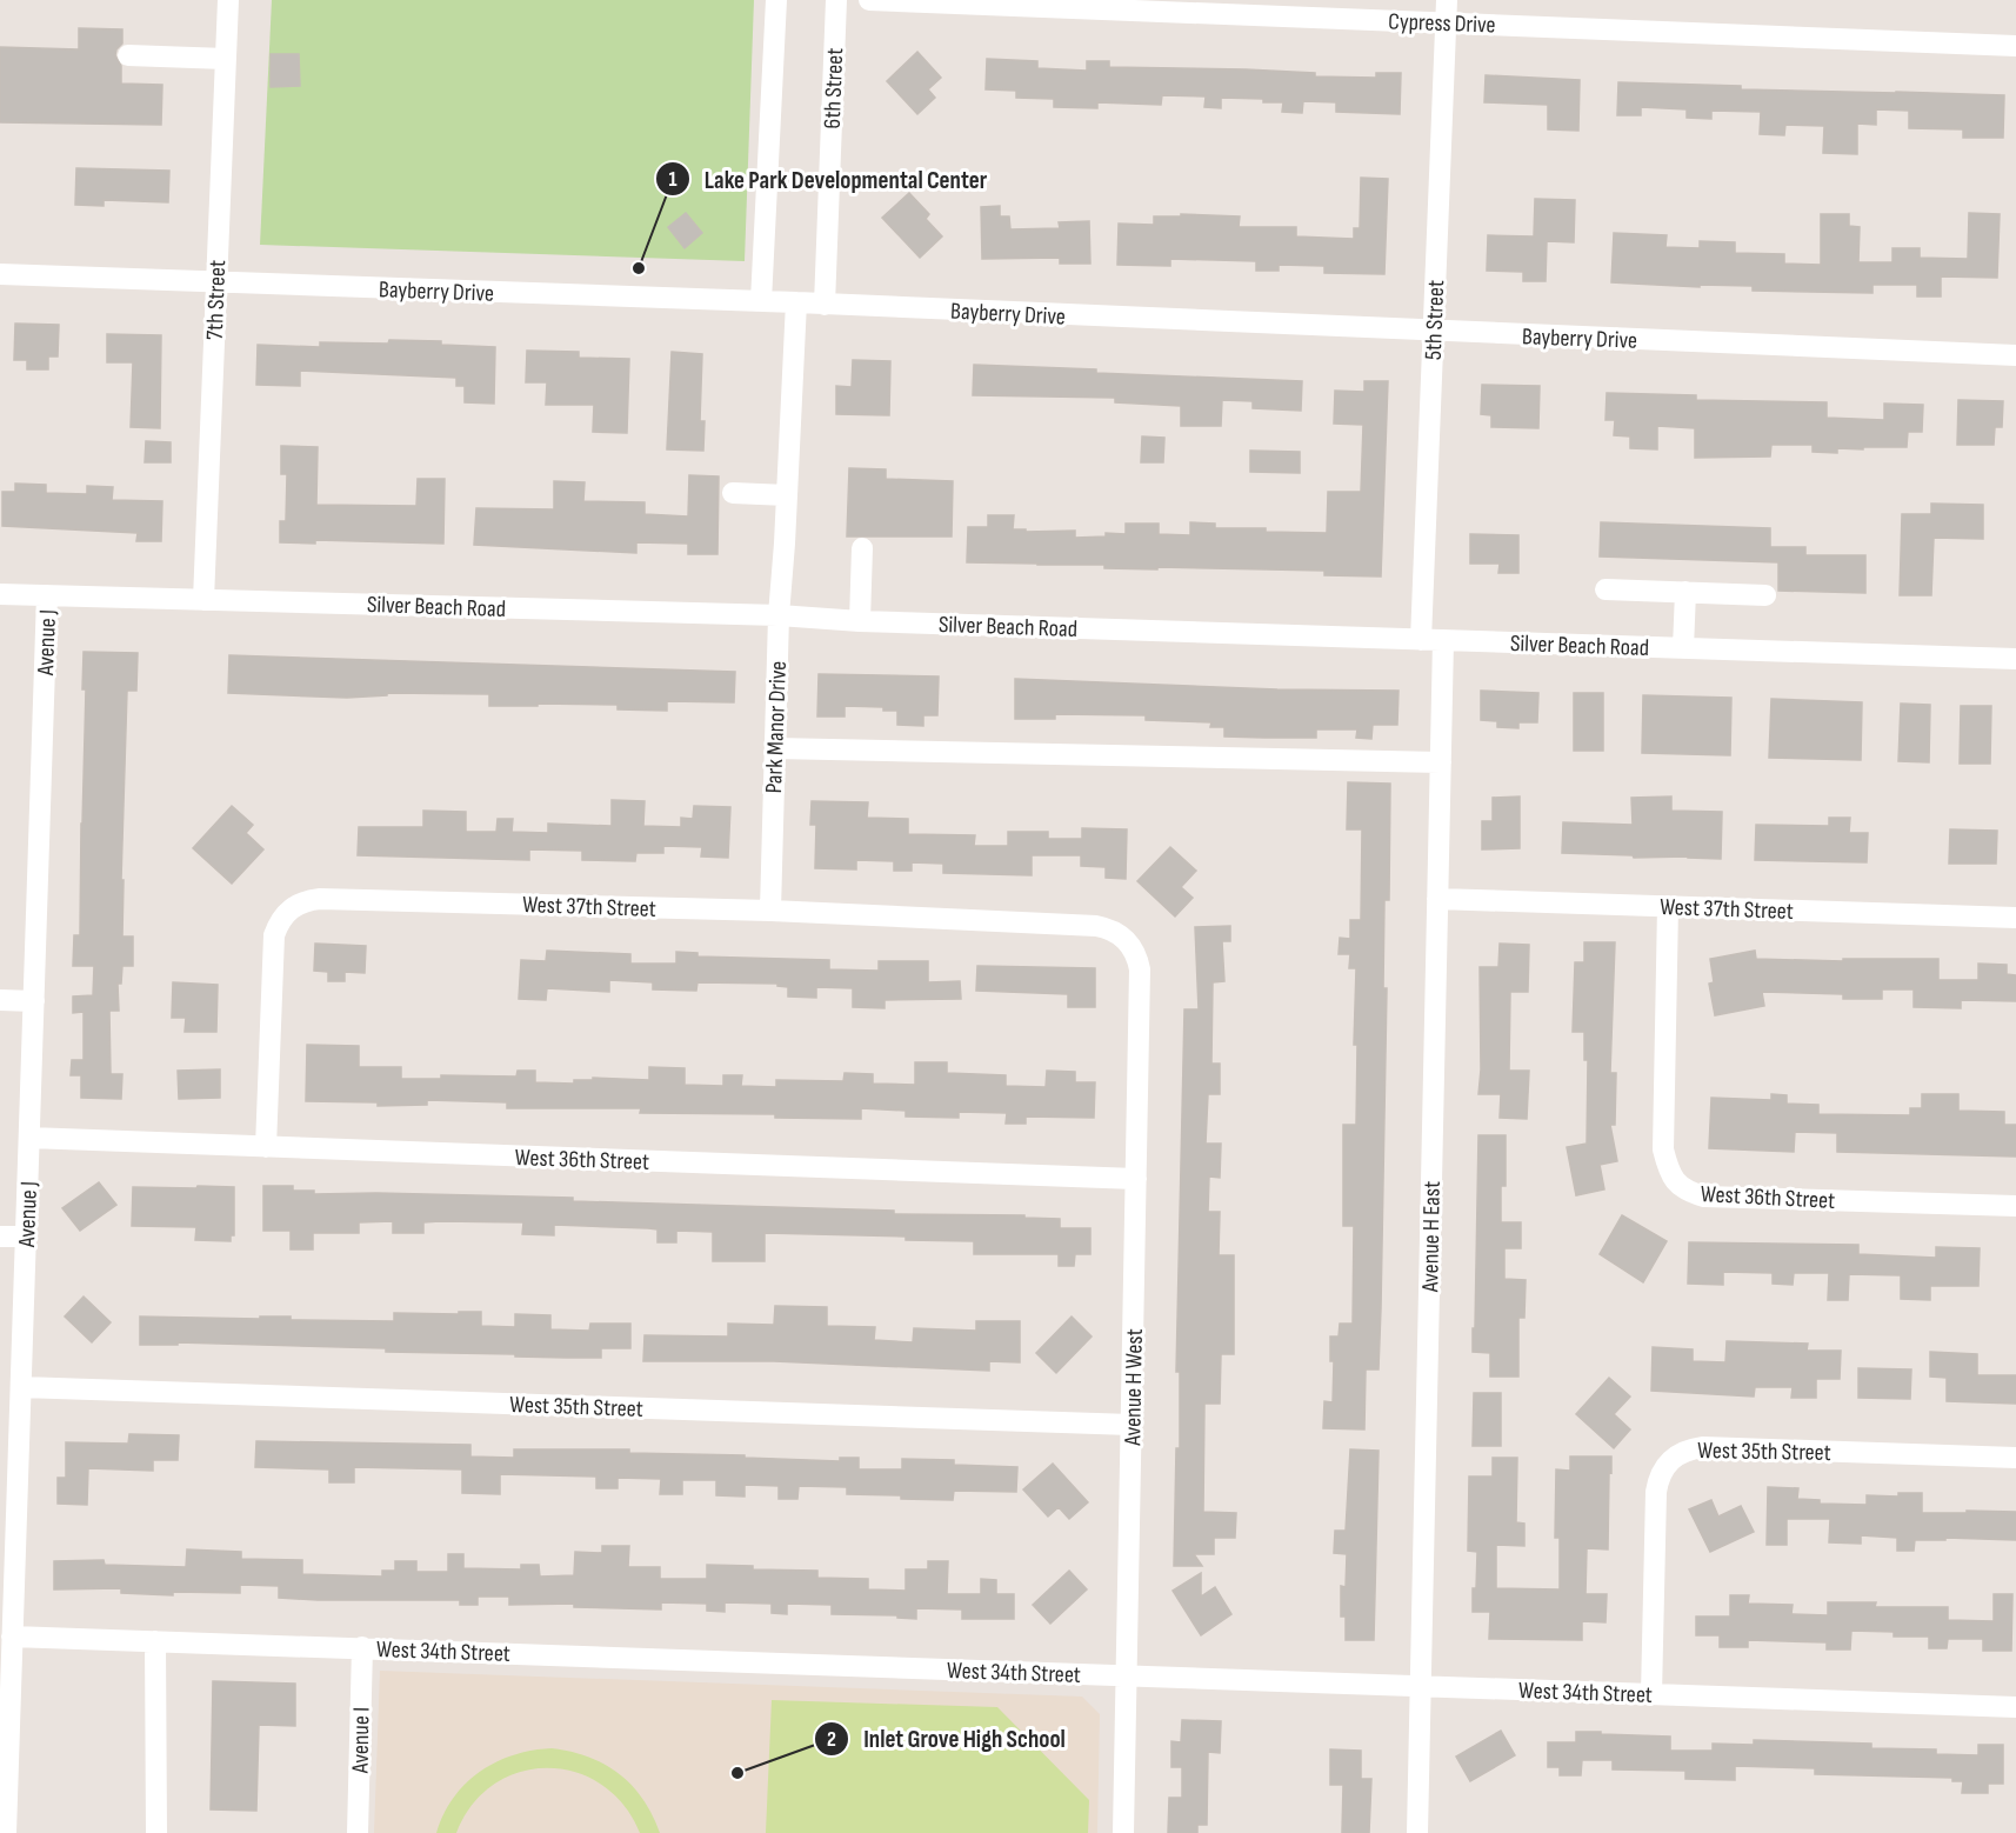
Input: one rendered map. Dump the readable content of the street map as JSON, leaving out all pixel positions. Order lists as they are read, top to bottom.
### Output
{
  "streets": {
    "street": [
      "Cypress Drive",
      "6th Street",
      "Bayberry Drive",
      "7th Street",
      "5th Street",
      "Silver Beach Road",
      "Avenue J",
      "Park Manor Drive",
      "West 37th Street",
      "West 36th Street",
      "Avenue H East",
      "Avenue H West",
      "West 35th Street",
      "West 34th Street",
      "Avenue I"
    ]
  },
  "crossings": [
    ["Cypress Drive", "5th Street"],
    ["6th Street", "Bayberry Drive"],
    ["Bayberry Drive", "7th Street"],
    ["Bayberry Drive", "5th Street"],
    ["7th Street", "Silver Beach Road"],
    ["5th Street", "Silver Beach Road"],
    ["Silver Beach Road", "Avenue J"],
    ["Silver Beach Road", "Park Manor Drive"],
    ["Silver Beach Road", "Avenue H East"],
    ["Avenue J", "West 36th Street"],
    ["Avenue J", "West 35th Street"],
    ["Avenue J", "West 34th Street"],
    ["Park Manor Drive", "West 37th Street"],
    ["West 37th Street", "West 36th Street"],
    ["West 37th Street", "Avenue H East"],
    ["West 37th Street", "Avenue H West"],
    ["West 36th Street", "Avenue H West"],
    ["Avenue H East", "West 34th Street"],
    ["Avenue H West", "West 35th Street"],
    ["Avenue H West", "West 34th Street"],
    ["West 35th Street", "West 34th Street"],
    ["West 34th Street", "Avenue I"]
  ],
  "places": ["Lake Park Developmental Center", "Inlet Grove High School"]
}
